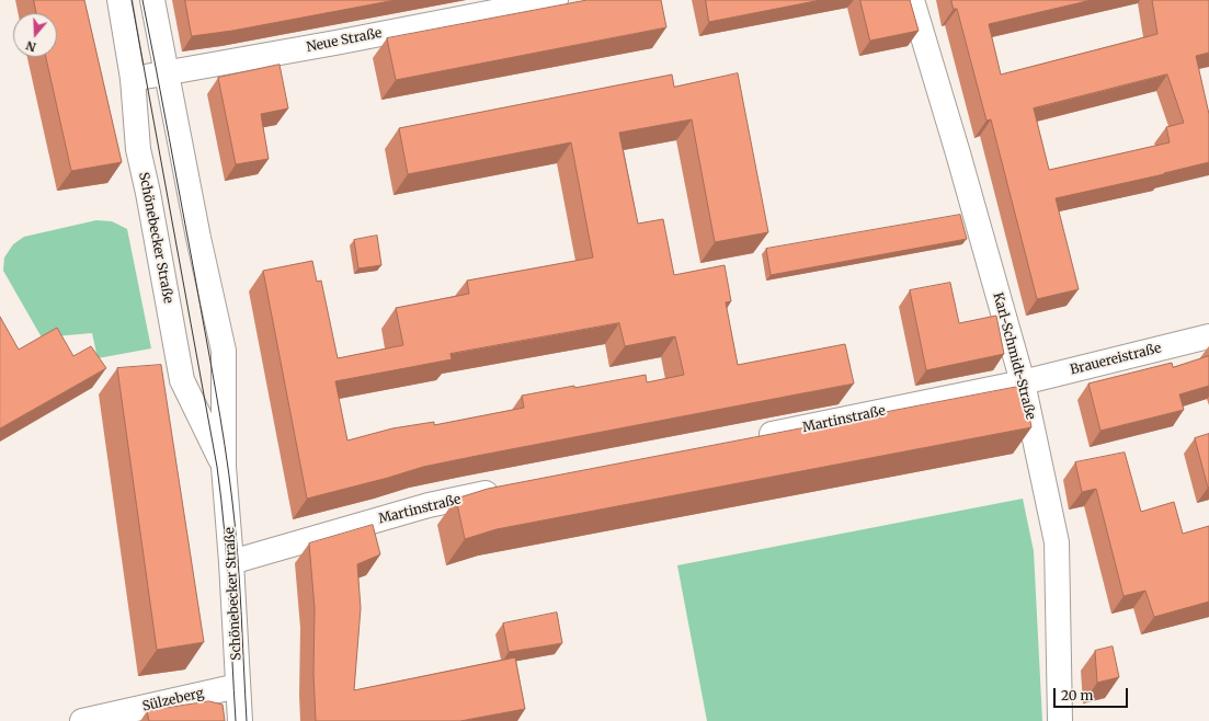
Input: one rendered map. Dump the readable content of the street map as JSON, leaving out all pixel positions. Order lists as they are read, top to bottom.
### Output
{
  "streets": {
    "street": [
      "Neue Straße",
      "Schönebecker Straße",
      "Karl-Schmidt-Straße",
      "Brauereistraße",
      "Martinstraße",
      "Sülzeberg"
    ]
  },
  "crossings": [
    ["Neue Straße", "Schönebecker Straße"],
    ["Schönebecker Straße", "Martinstraße"],
    ["Schönebecker Straße", "Sülzeberg"],
    ["Karl-Schmidt-Straße", "Brauereistraße"],
    ["Karl-Schmidt-Straße", "Martinstraße"],
    ["Brauereistraße", "Martinstraße"]
  ],
  "scale_bar": "20 m",
  "north": "bottom"
}
